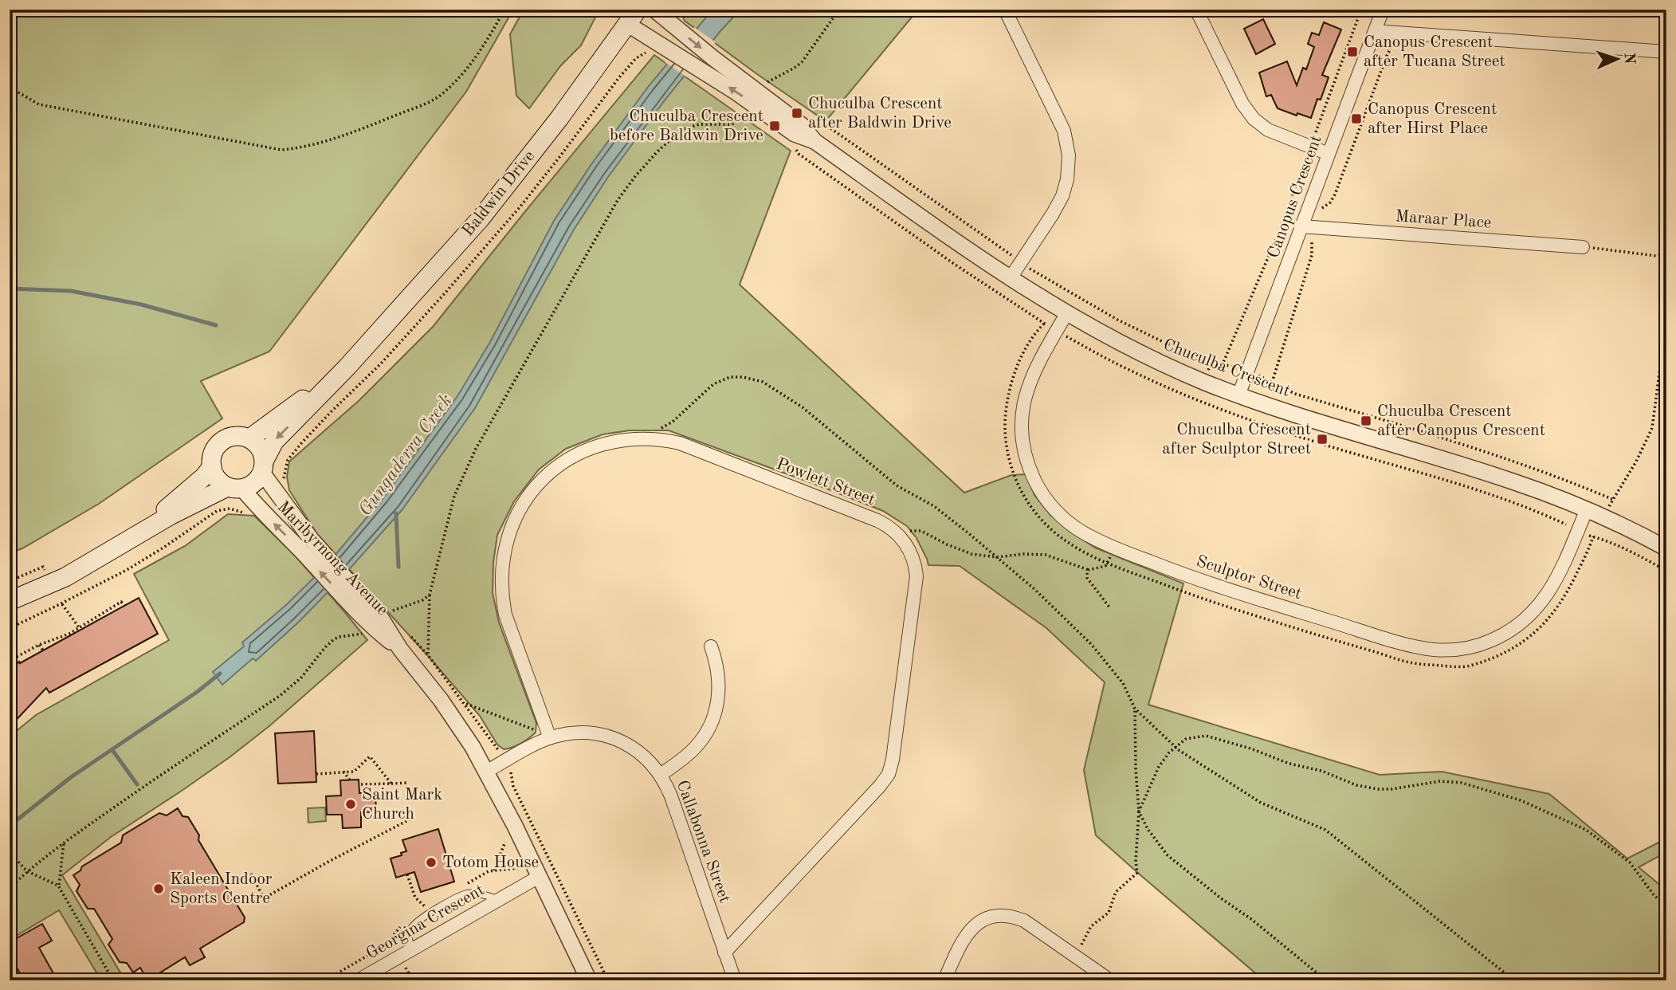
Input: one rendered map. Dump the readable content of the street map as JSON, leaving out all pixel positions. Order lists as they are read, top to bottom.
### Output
{
  "streets": {
    "main road": ["Baldwin Drive"],
    "street": [
      "Canopus Crescent",
      "Maraar Place",
      "Chuculba Crescent",
      "Powlett Street",
      "Maribyrnong Avenue",
      "Sculptor Street",
      "Callabonna Street",
      "Georgina Crescent"
    ]
  },
  "crossings": [
    ["Baldwin Drive", "Chuculba Crescent"],
    ["Baldwin Drive", "Maribyrnong Avenue"],
    ["Canopus Crescent", "Maraar Place"],
    ["Canopus Crescent", "Chuculba Crescent"],
    ["Chuculba Crescent", "Sculptor Street"],
    ["Powlett Street", "Callabonna Street"],
    ["Maribyrnong Avenue", "Callabonna Street"],
    ["Maribyrnong Avenue", "Georgina Crescent"]
  ],
  "water": ["Gungaderra Creek"],
  "places": {
    "transit": [
      "Canopus Crescent after Tucana Street",
      "Chuculba Crescent after Baldwin Drive",
      "Canopus Crescent after Hirst Place",
      "Chuculba Crescent before Baldwin Drive",
      "Chuculba Crescent after Canopus Crescent",
      "Chuculba Crescent after Sculptor Street"
    ],
    "other": ["Saint Mark Church", "Totom House", "Kaleen Indoor Sports Centre"]
  },
  "north": "right"
}
